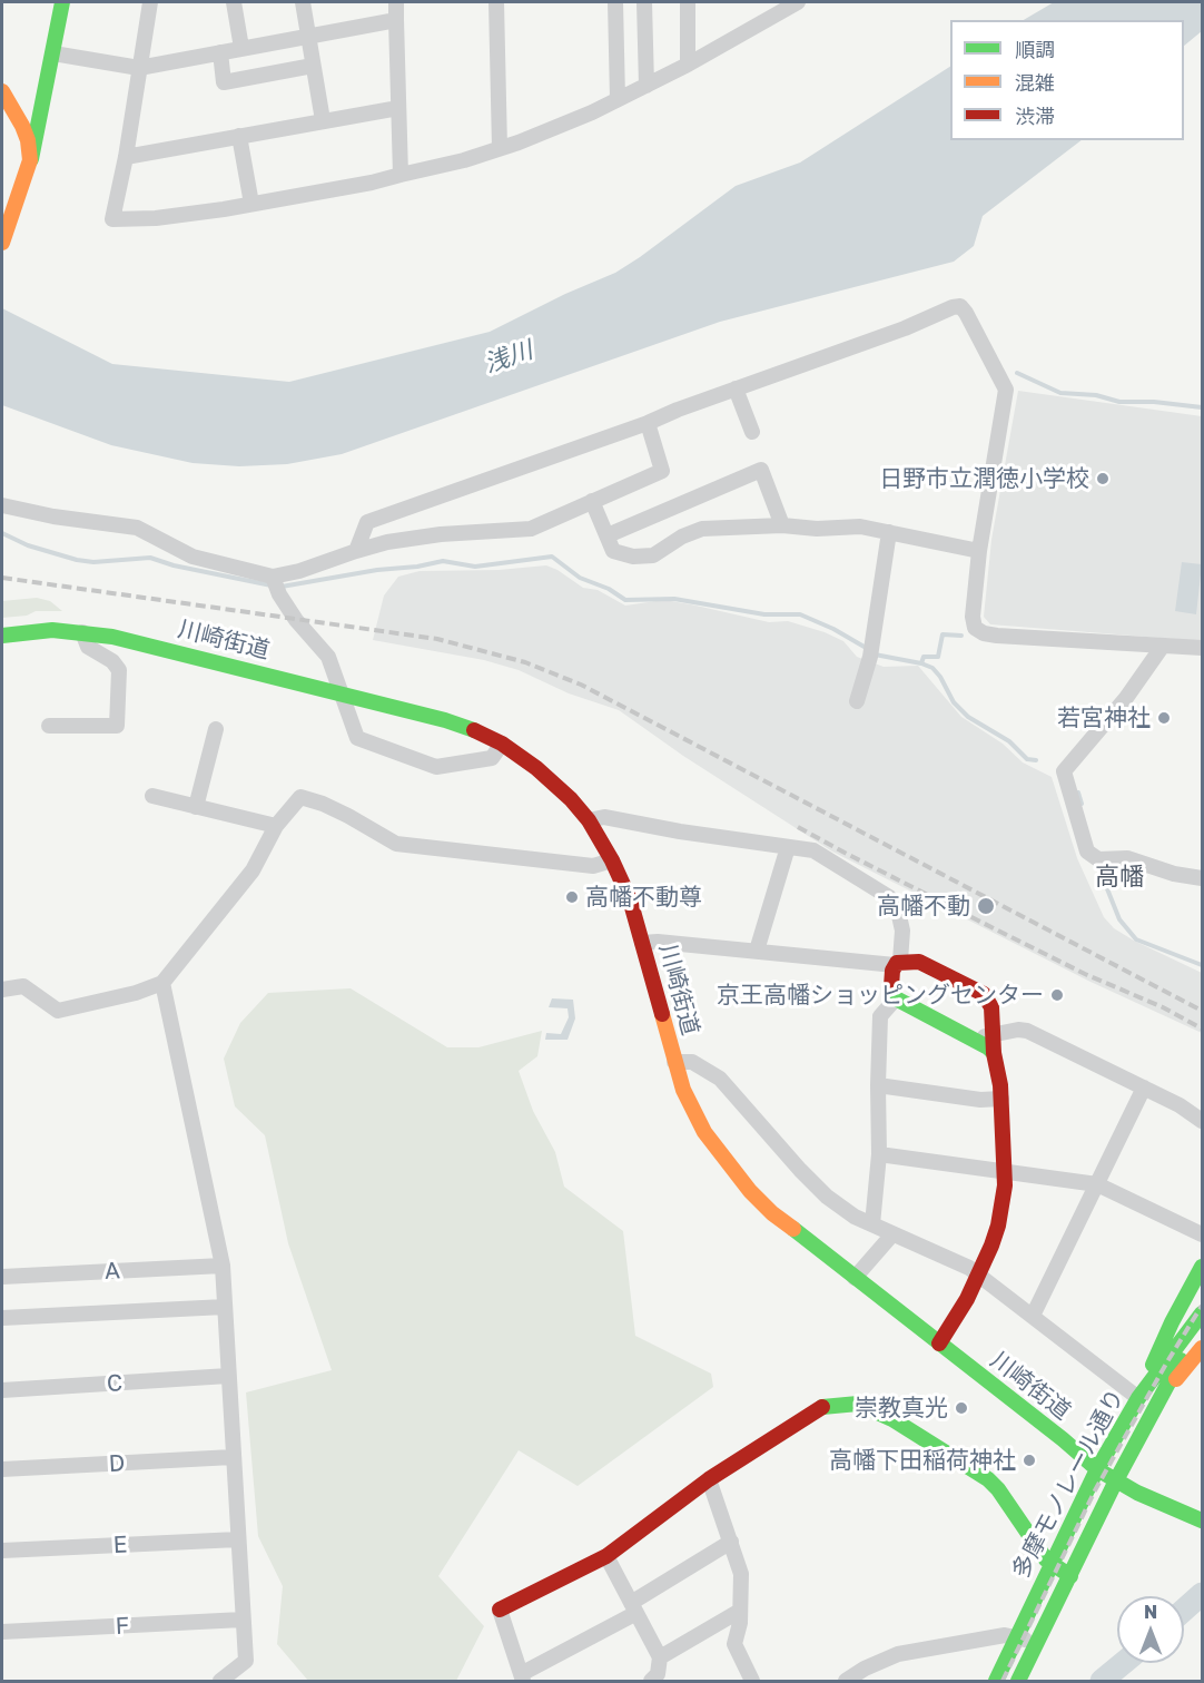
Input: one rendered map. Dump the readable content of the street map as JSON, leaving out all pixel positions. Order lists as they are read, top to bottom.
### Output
{
  "streets": {
    "main road": ["川崎街道", "多摩モノレール通り"],
    "street": [
      "A",
      "C",
      "D",
      "E",
      "F"
    ]
  },
  "crossings": [
    ["川崎街道", "多摩モノレール通り"]
  ],
  "districts": ["高幡"],
  "water": ["浅川"],
  "places": [
    "日野市立潤徳小学校",
    "若宮神社",
    "高幡不動尊",
    "高幡不動",
    "京王高幡ショッピングセンター",
    "崇教真光",
    "高幡下田稲荷神社"
  ],
  "legend": ["順調", "混雑", "渋滞"],
  "north": "top"
}
